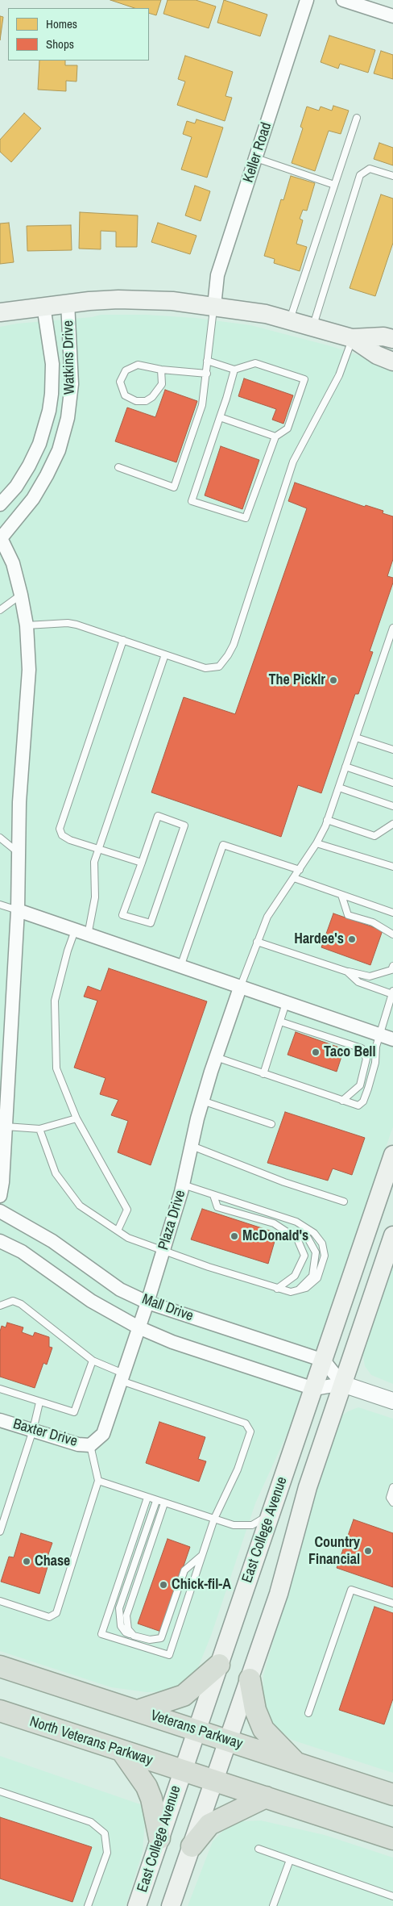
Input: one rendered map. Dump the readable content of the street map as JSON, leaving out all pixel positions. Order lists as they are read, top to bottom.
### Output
{
  "streets": {
    "highway": ["Veterans Parkway", "North Veterans Parkway"],
    "main road": ["East College Avenue"],
    "street": [
      "Keller Road",
      "Watkins Drive",
      "Plaza Drive",
      "Mall Drive",
      "Baxter Drive"
    ]
  },
  "crossings": [
    ["Plaza Drive", "Mall Drive"],
    ["Plaza Drive", "Baxter Drive"],
    ["Mall Drive", "East College Avenue"],
    ["East College Avenue", "Veterans Parkway"],
    ["East College Avenue", "North Veterans Parkway"]
  ],
  "places": [
    "The Picklr",
    "Hardee's",
    "Taco Bell",
    "McDonald's",
    "Country Financial",
    "Chase",
    "Chick-fil-A"
  ],
  "legend": ["Homes", "Shops"]
}
